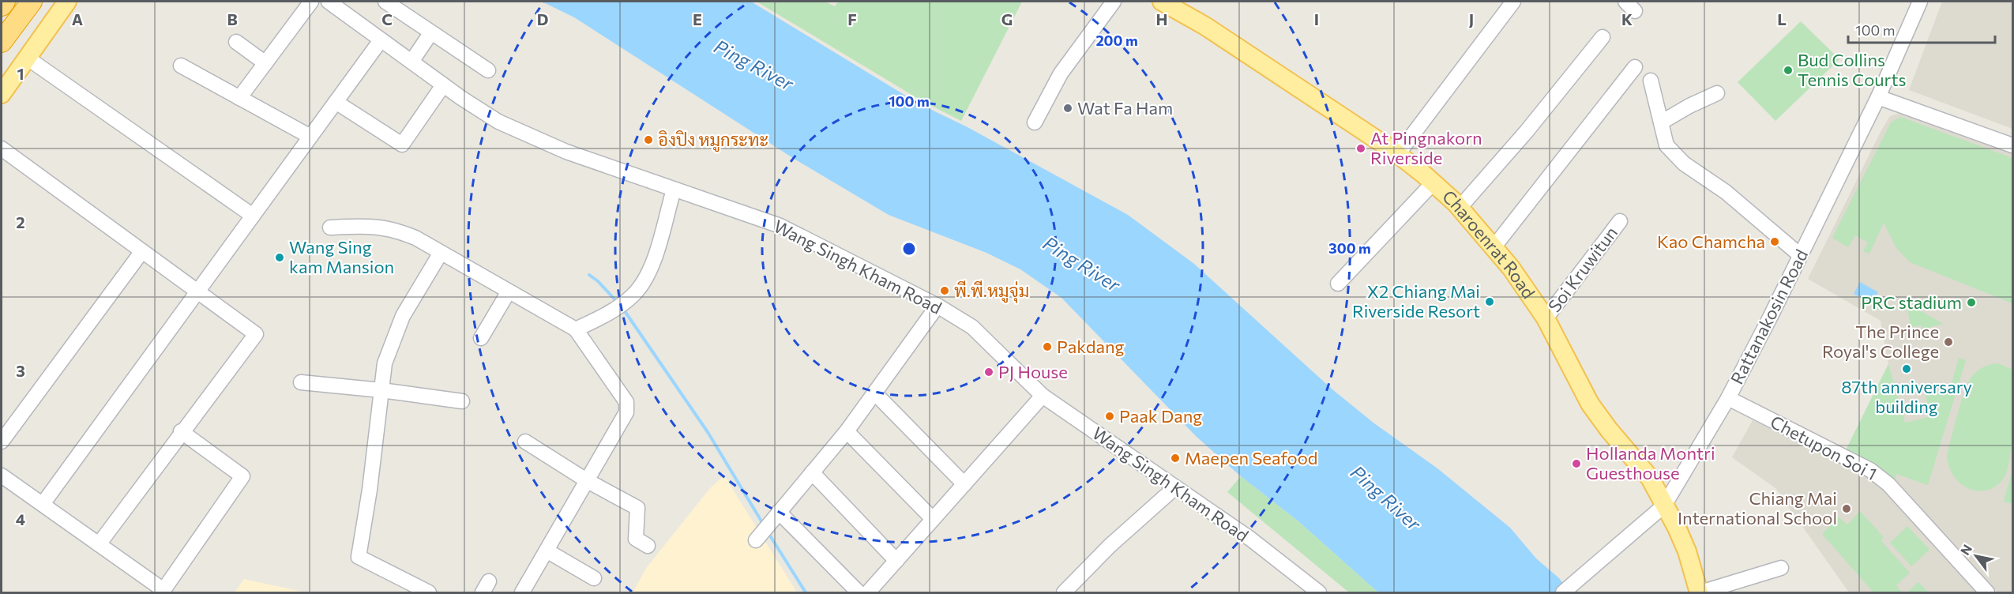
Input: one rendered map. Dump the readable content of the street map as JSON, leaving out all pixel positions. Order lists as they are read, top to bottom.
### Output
{
  "streets": {
    "main road": ["Charoenrat Road"],
    "street": [
      "Wang Singh Kham Road",
      "Soi Kruwitun",
      "Rattanakosin Road",
      "Chetupon Soi 1"
    ]
  },
  "crossings": [
    ["Charoenrat Road", "Soi Kruwitun"],
    ["Charoenrat Road", "Rattanakosin Road"],
    ["Rattanakosin Road", "Chetupon Soi 1"]
  ],
  "water": ["Ping River"],
  "places": [
    "Bud Collins Tennis Courts",
    "Wat Fa Ham",
    "อิงปิง หมูกระทะ",
    "At Pingnakorn Riverside",
    "Kao Chamcha",
    "Wang Sing kam Mansion",
    "พี.พี.หมูจุ่ม",
    "X2 Chiang Mai Riverside Resort",
    "PRC stadium",
    "The Prince Royal's College",
    "Pakdang",
    "87th anniversary building",
    "PJ House",
    "Paak Dang",
    "Maepen Seafood",
    "Hollanda Montri Guesthouse",
    "Chiang Mai International School"
  ],
  "scale_bar": "100 m",
  "north": "top left",
  "grid": {
    "columns": [
      "A",
      "B",
      "C",
      "D",
      "E",
      "F",
      "G",
      "H",
      "I",
      "J",
      "K",
      "L"
    ],
    "rows": [
      "1",
      "2",
      "3",
      "4"
    ]
  },
  "rings": ["200 m", "100 m", "300 m"]
}
